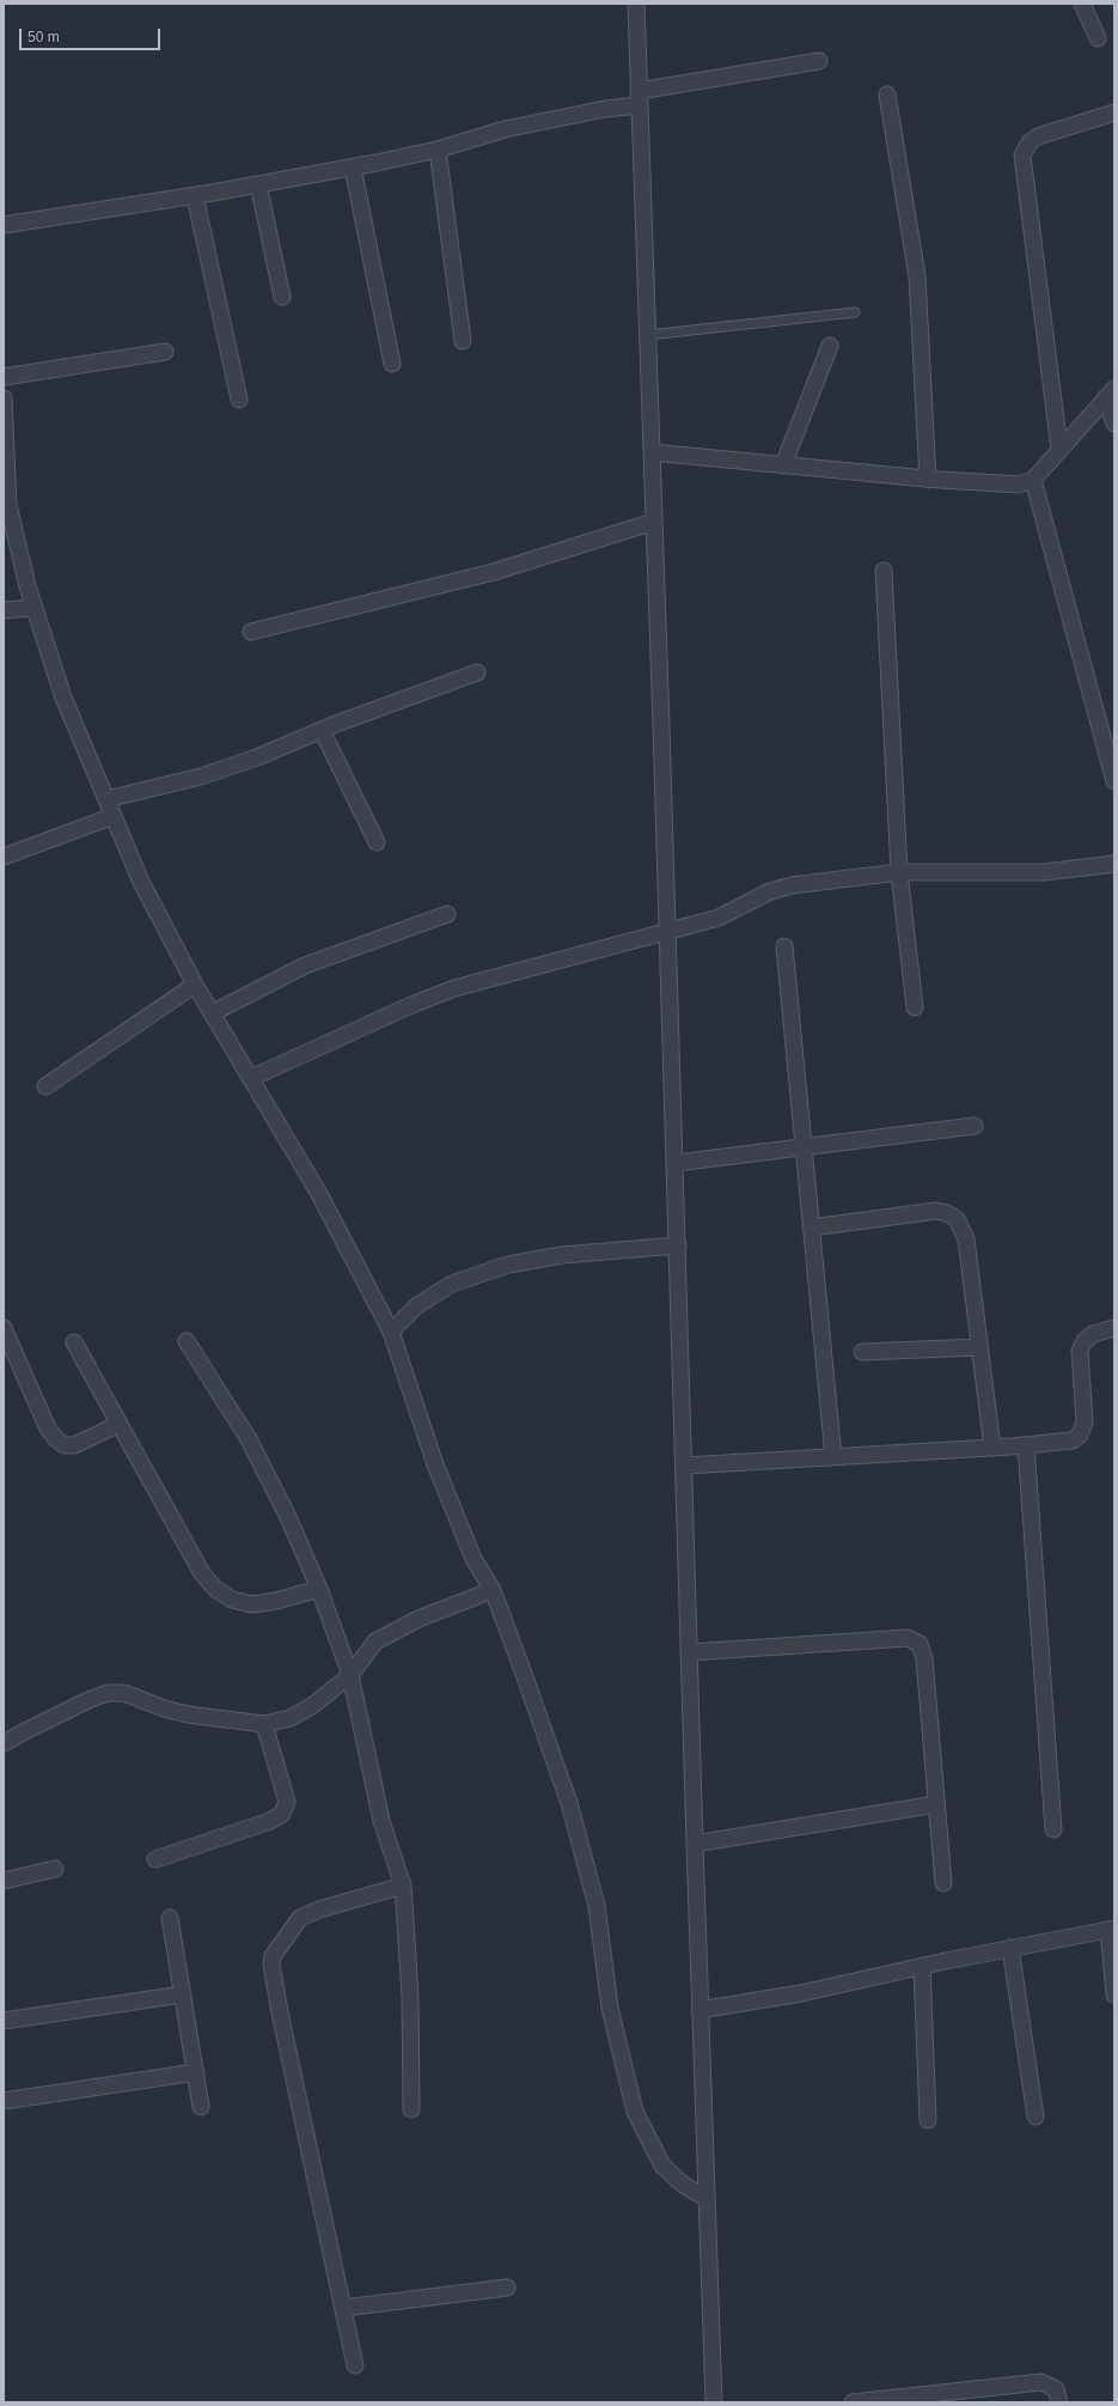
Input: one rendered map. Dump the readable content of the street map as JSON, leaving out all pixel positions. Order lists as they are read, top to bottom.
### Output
{
  "scale_bar": "50 m"
}
